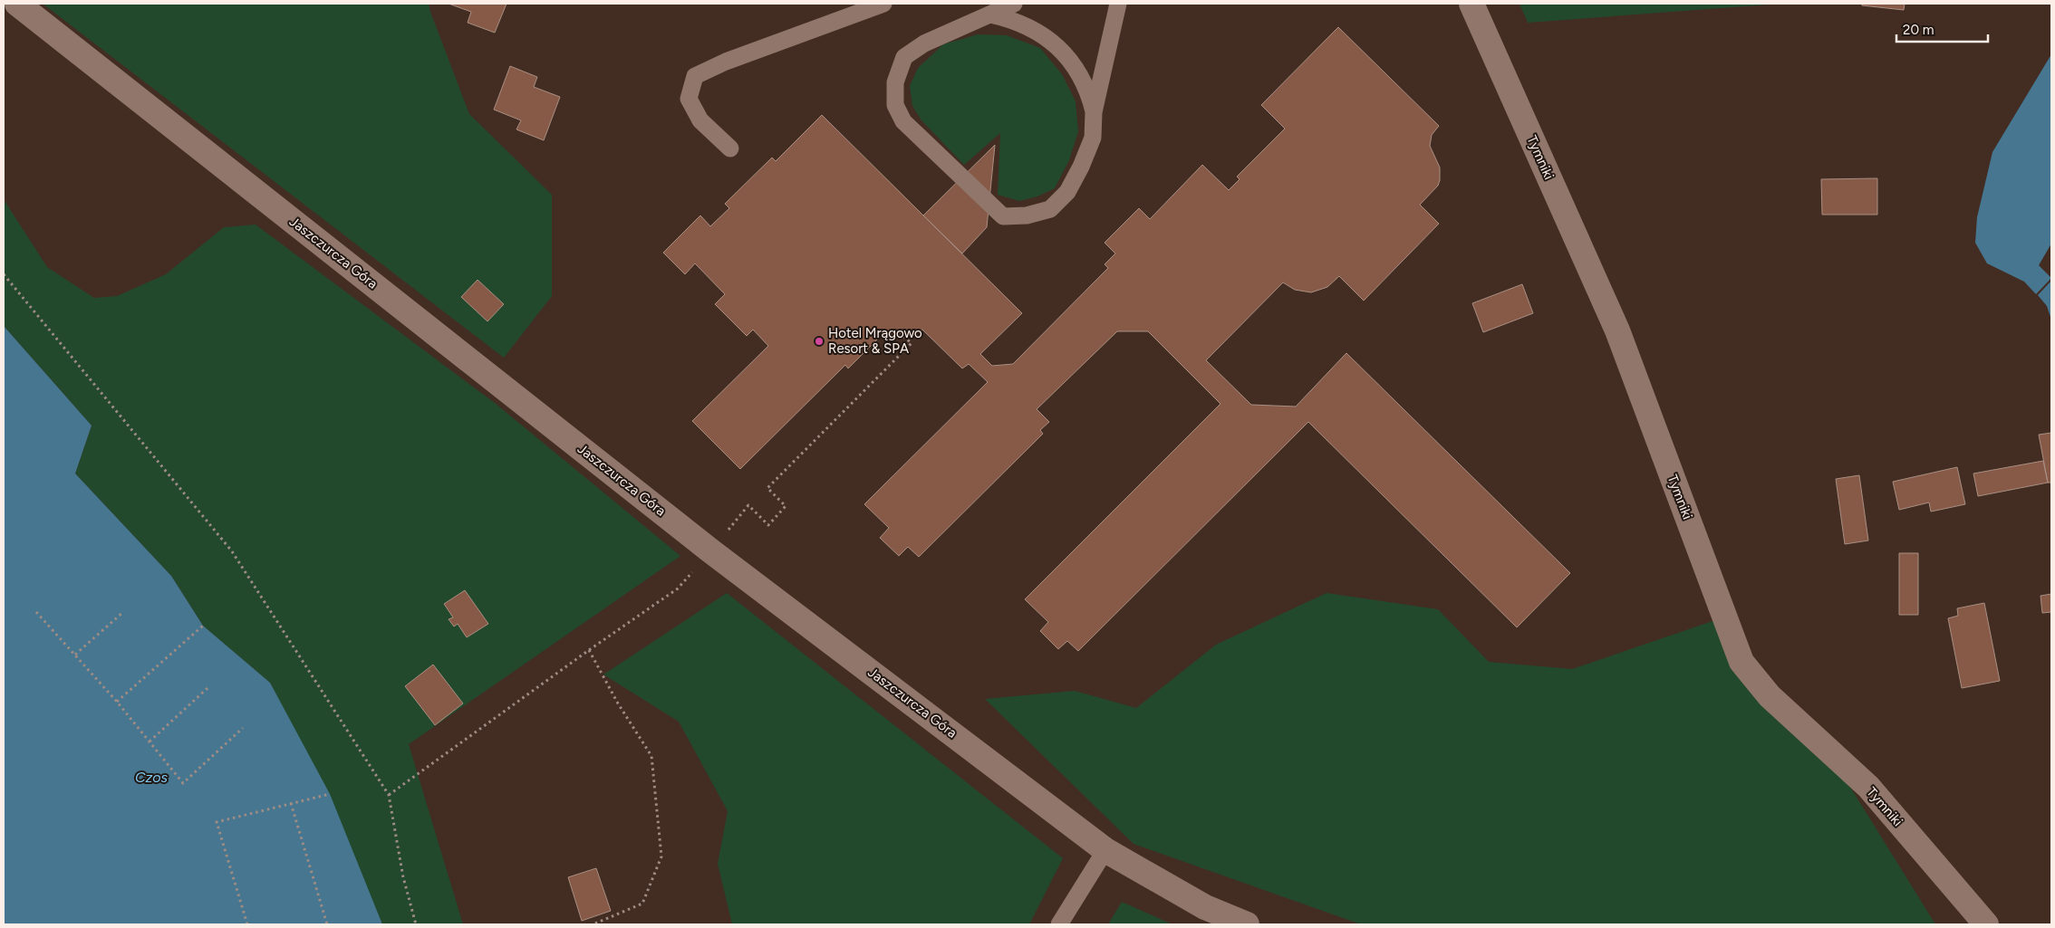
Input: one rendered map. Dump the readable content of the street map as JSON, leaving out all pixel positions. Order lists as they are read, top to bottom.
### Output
{
  "streets": {
    "street": ["Tymniki", "Jaszczurcza Góra"]
  },
  "water": ["Czos"],
  "places": ["Hotel Mrągowo Resort & SPA"],
  "scale_bar": "20 m"
}
